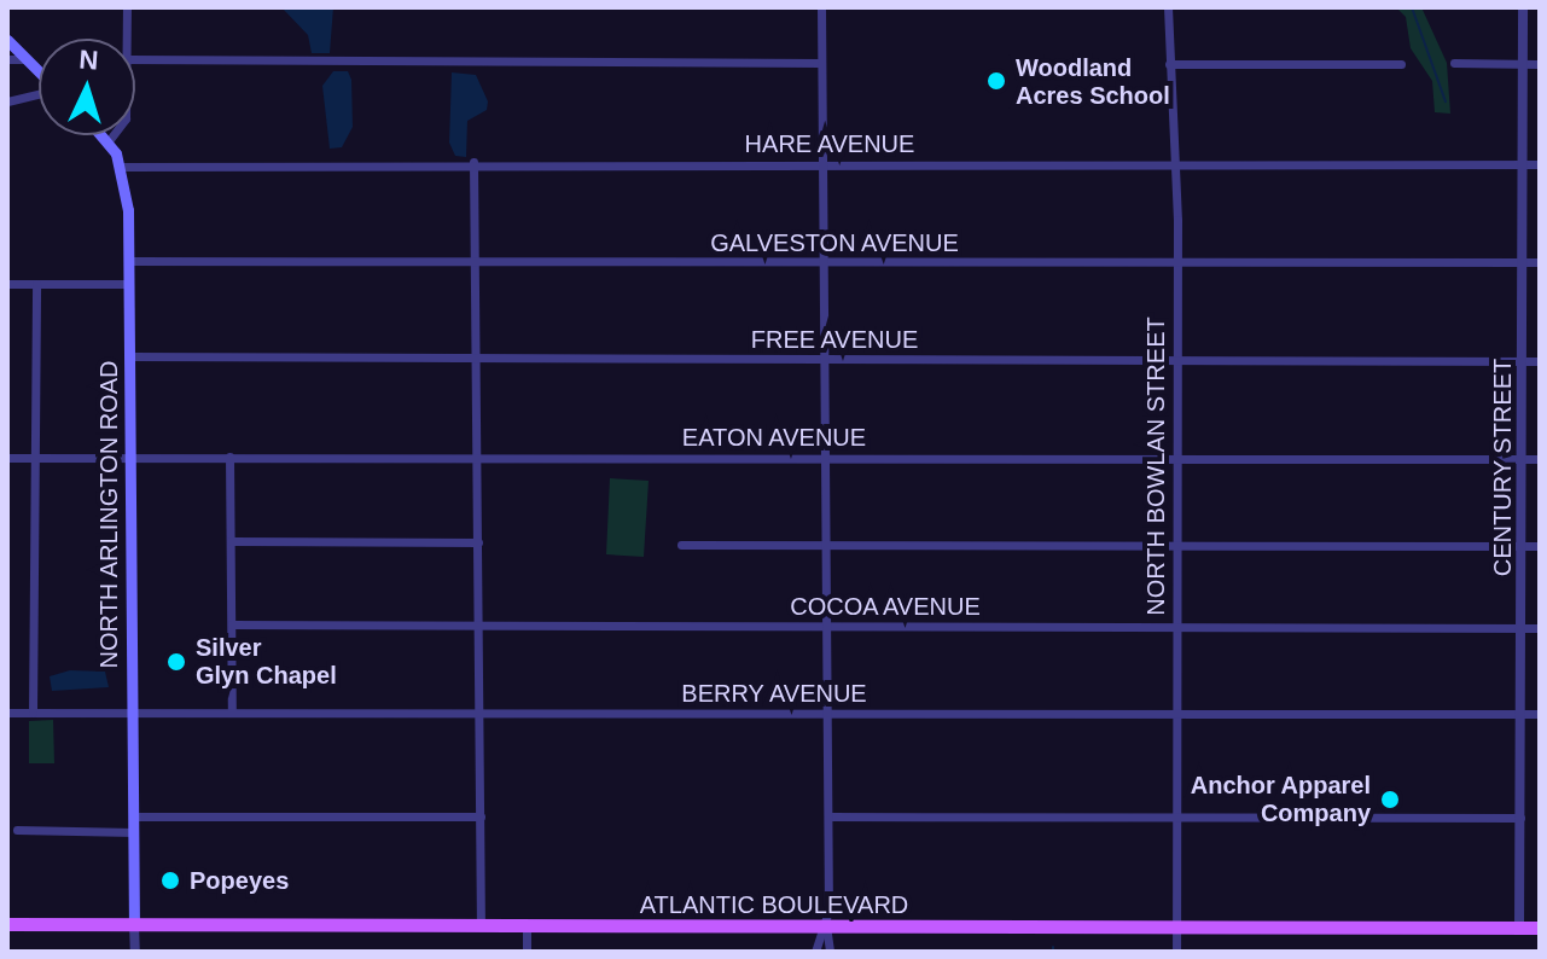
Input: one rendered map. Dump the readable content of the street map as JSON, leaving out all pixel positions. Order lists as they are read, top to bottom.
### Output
{
  "streets": {
    "main road": ["NORTH ARLINGTON ROAD", "ATLANTIC BOULEVARD"],
    "street": [
      "HARE AVENUE",
      "GALVESTON AVENUE",
      "FREE AVENUE",
      "EATON AVENUE",
      "NORTH BOWLAN STREET",
      "CENTURY STREET",
      "COCOA AVENUE",
      "BERRY AVENUE"
    ]
  },
  "crossings": [
    ["HARE AVENUE", "NORTH BOWLAN STREET"],
    ["HARE AVENUE", "CENTURY STREET"],
    ["HARE AVENUE", "NORTH ARLINGTON ROAD"],
    ["GALVESTON AVENUE", "NORTH BOWLAN STREET"],
    ["GALVESTON AVENUE", "CENTURY STREET"],
    ["GALVESTON AVENUE", "NORTH ARLINGTON ROAD"],
    ["FREE AVENUE", "NORTH BOWLAN STREET"],
    ["FREE AVENUE", "CENTURY STREET"],
    ["FREE AVENUE", "NORTH ARLINGTON ROAD"],
    ["EATON AVENUE", "NORTH BOWLAN STREET"],
    ["EATON AVENUE", "CENTURY STREET"],
    ["EATON AVENUE", "NORTH ARLINGTON ROAD"],
    ["NORTH BOWLAN STREET", "COCOA AVENUE"],
    ["NORTH BOWLAN STREET", "BERRY AVENUE"],
    ["NORTH BOWLAN STREET", "ATLANTIC BOULEVARD"],
    ["CENTURY STREET", "COCOA AVENUE"],
    ["CENTURY STREET", "BERRY AVENUE"],
    ["CENTURY STREET", "ATLANTIC BOULEVARD"],
    ["NORTH ARLINGTON ROAD", "BERRY AVENUE"],
    ["NORTH ARLINGTON ROAD", "ATLANTIC BOULEVARD"]
  ],
  "places": [
    "Woodland Acres School",
    "Silver Glyn Chapel",
    "Anchor Apparel Company",
    "Popeyes"
  ],
  "north": "top"
}
